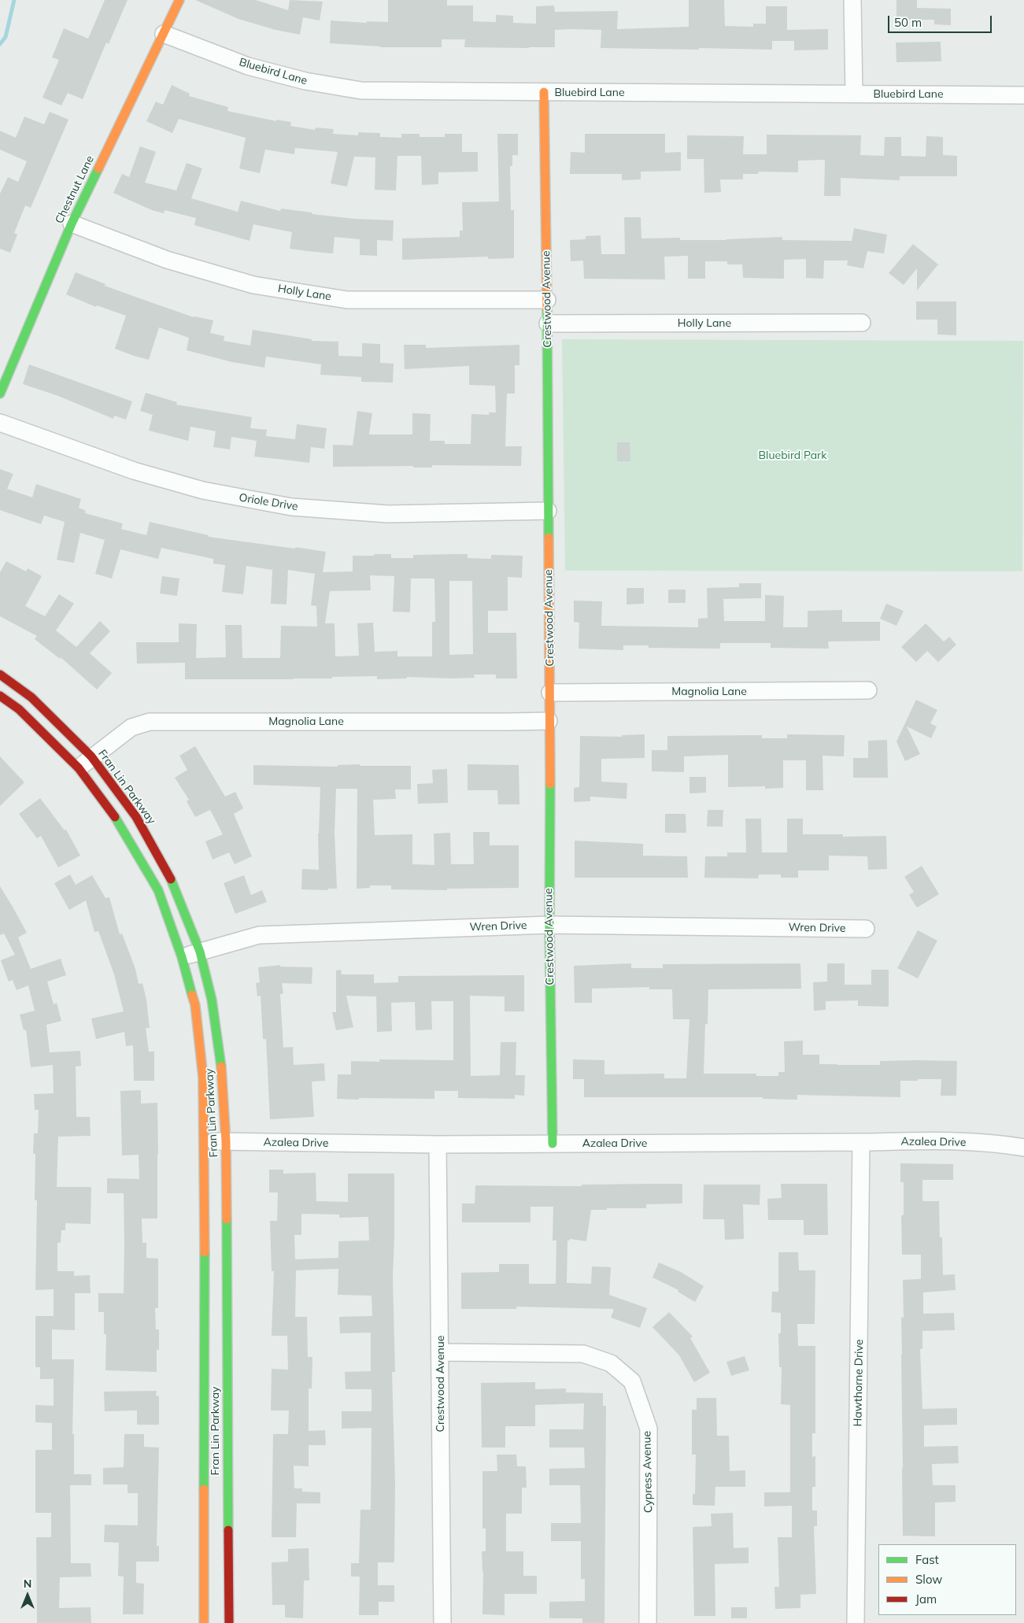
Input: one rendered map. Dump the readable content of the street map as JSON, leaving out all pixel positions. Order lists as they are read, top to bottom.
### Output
{
  "streets": {
    "street": [
      "Bluebird Lane",
      "Chestnut Lane",
      "Holly Lane",
      "Crestwood Avenue",
      "Oriole Drive",
      "Magnolia Lane",
      "Fran Lin Parkway",
      "Wren Drive",
      "Azalea Drive",
      "Hawthorne Drive",
      "Cypress Avenue"
    ]
  },
  "crossings": [
    ["Bluebird Lane", "Chestnut Lane"],
    ["Bluebird Lane", "Crestwood Avenue"],
    ["Chestnut Lane", "Holly Lane"],
    ["Holly Lane", "Crestwood Avenue"],
    ["Crestwood Avenue", "Oriole Drive"],
    ["Crestwood Avenue", "Magnolia Lane"],
    ["Crestwood Avenue", "Wren Drive"],
    ["Crestwood Avenue", "Azalea Drive"],
    ["Crestwood Avenue", "Cypress Avenue"],
    ["Magnolia Lane", "Fran Lin Parkway"],
    ["Fran Lin Parkway", "Wren Drive"],
    ["Fran Lin Parkway", "Azalea Drive"],
    ["Azalea Drive", "Hawthorne Drive"]
  ],
  "parks": ["Bluebird Park"],
  "legend": ["Fast", "Slow", "Jam"],
  "scale_bar": "50 m",
  "north": "top"
}
